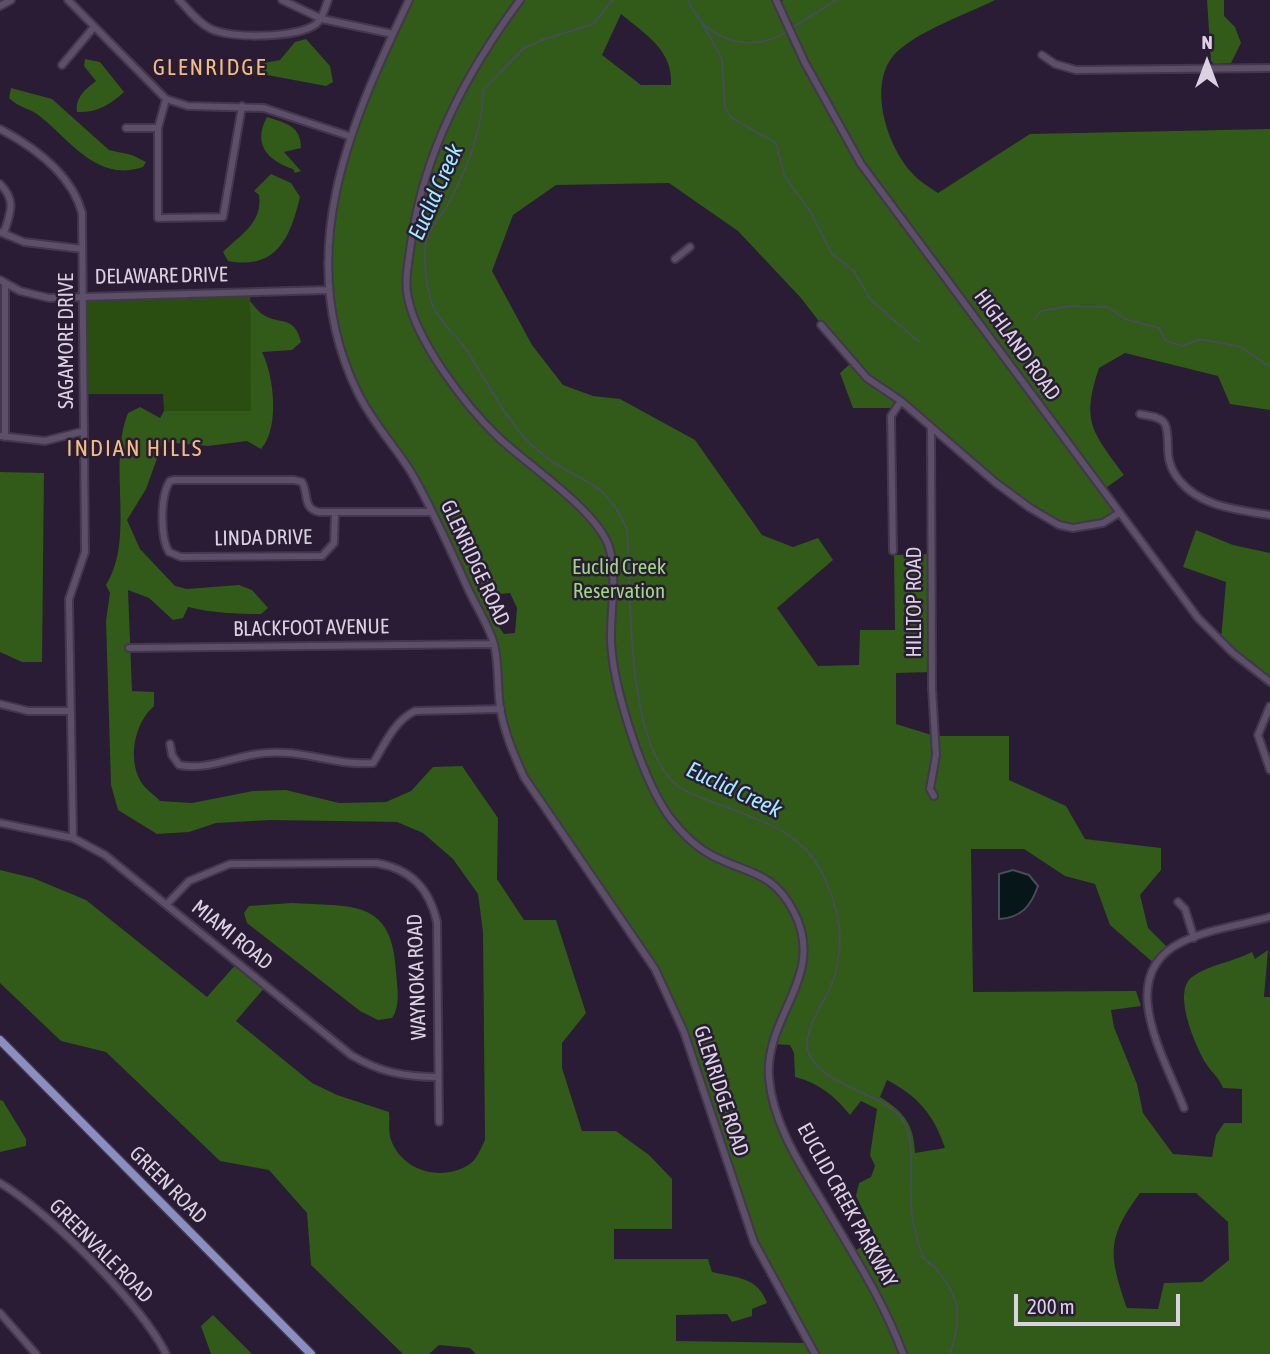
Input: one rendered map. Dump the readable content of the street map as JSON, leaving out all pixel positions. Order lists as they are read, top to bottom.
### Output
{
  "streets": {
    "main road": ["GREEN ROAD"],
    "street": [
      "DELAWARE DRIVE",
      "SAGAMORE DRIVE",
      "HIGHLAND ROAD",
      "LINDA DRIVE",
      "GLENRIDGE ROAD",
      "HILLTOP ROAD",
      "BLACKFOOT AVENUE",
      "MIAMI ROAD",
      "WAYNOKA ROAD",
      "EUCLID CREEK PARKWAY",
      "GREENVALE ROAD"
    ]
  },
  "crossings": [
    ["DELAWARE DRIVE", "SAGAMORE DRIVE"],
    ["DELAWARE DRIVE", "GLENRIDGE ROAD"],
    ["SAGAMORE DRIVE", "MIAMI ROAD"],
    ["GLENRIDGE ROAD", "BLACKFOOT AVENUE"],
    ["MIAMI ROAD", "WAYNOKA ROAD"]
  ],
  "districts": ["GLENRIDGE", "INDIAN HILLS"],
  "water": ["Euclid Creek"],
  "parks": ["Euclid Creek Reservation"],
  "scale_bar": "200 m",
  "north": "top"
}
